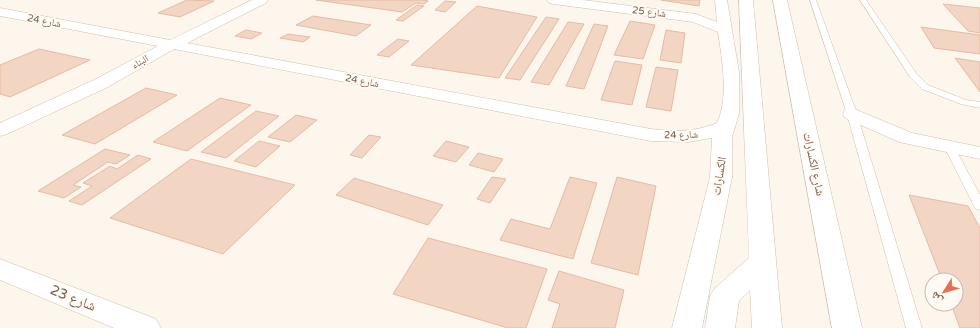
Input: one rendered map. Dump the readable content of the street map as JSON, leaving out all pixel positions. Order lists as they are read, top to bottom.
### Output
{
  "streets": {
    "street": [
      "شارع 25",
      "شارع 24",
      "البناء",
      "شارع الكسارات",
      "الكسارات",
      "شارع 23"
    ]
  },
  "crossings": [
    ["شارع 25", "الكسارات"],
    ["شارع 24", "البناء"],
    ["شارع 24", "الكسارات"]
  ],
  "north": "bottom left"
}
